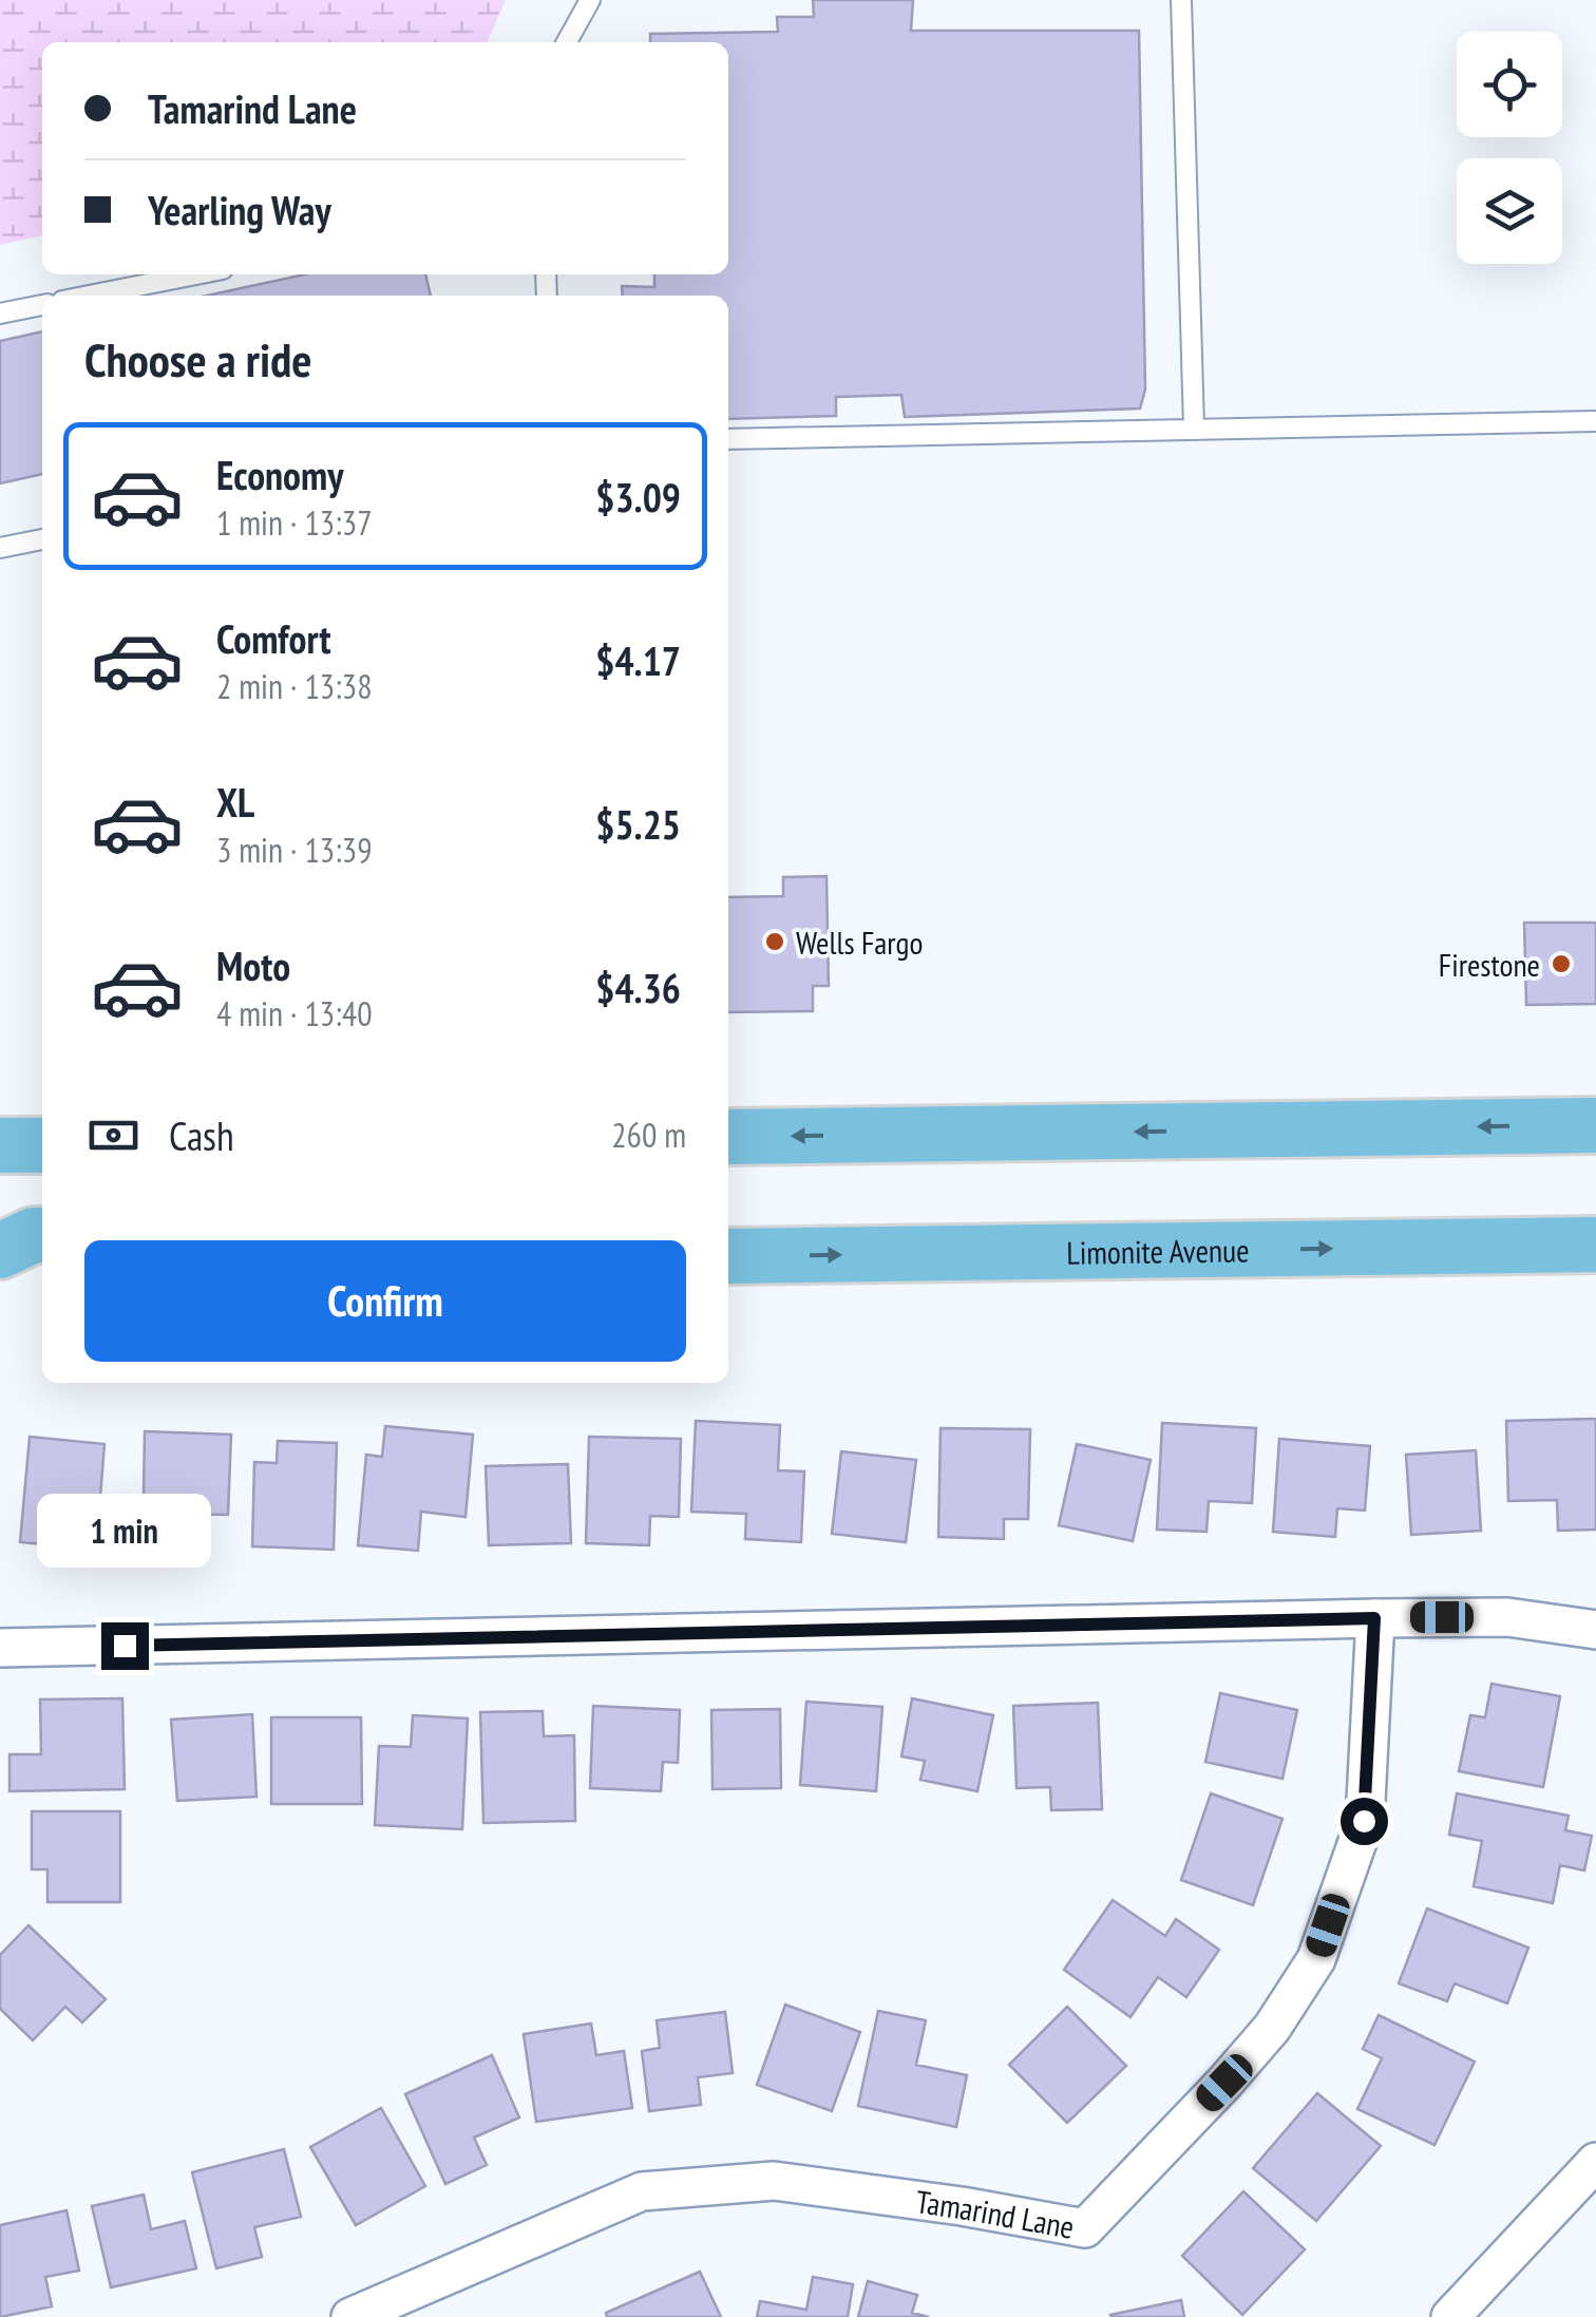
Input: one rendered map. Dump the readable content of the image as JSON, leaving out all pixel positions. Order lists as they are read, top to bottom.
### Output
{
  "streets": {
    "main road": ["Limonite Avenue"],
    "street": ["Tamarind Lane"]
  },
  "places": ["Wells Fargo", "Firestone"],
  "page": {
    "banner": ["Tamarind Lane", "Yearling Way"],
    "heading": "Choose a ride",
    "list": [
      {
        "name": "Economy",
        "note": "1 min · 13:37",
        "value": "$3.09"
      },
      {
        "name": "Comfort",
        "note": "2 min · 13:38",
        "value": "$4.17"
      },
      {
        "name": "XL",
        "note": "3 min · 13:39",
        "value": "$5.25"
      },
      {
        "name": "Moto",
        "note": "4 min · 13:40",
        "value": "$4.36"
      }
    ],
    "pay": ["Cash", "260 m"],
    "buttons": "Confirm",
    "bubble": "1 min"
  }
}
